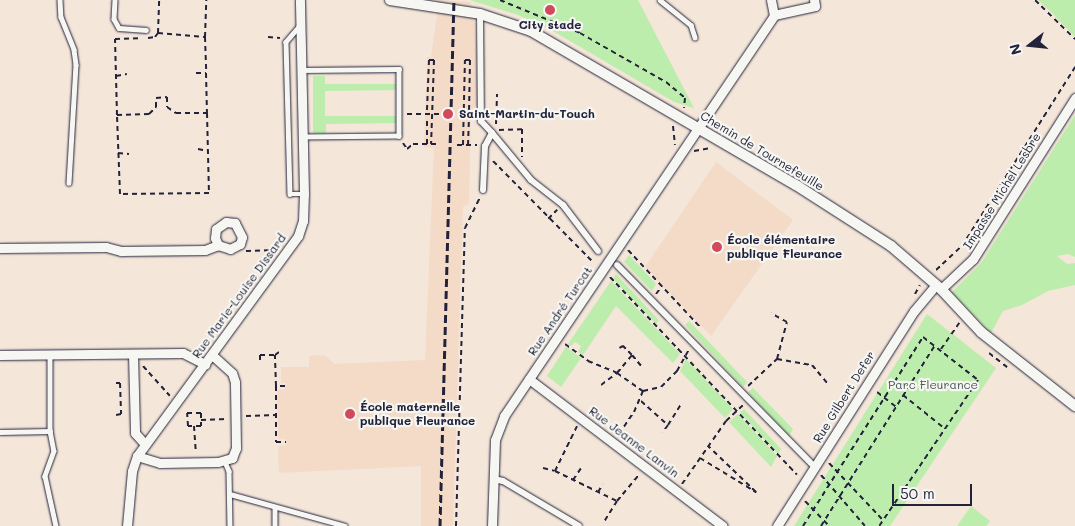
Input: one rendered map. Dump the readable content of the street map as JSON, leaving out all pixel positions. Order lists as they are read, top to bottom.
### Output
{
  "streets": {
    "street": [
      "Chemin de Tournefeuille",
      "Impasse Michel Lesbre",
      "Rue Marie-Louise Dissard",
      "Rue André Turcat",
      "Rue Gilbert Defer",
      "Rue Jeanne Lanvin"
    ]
  },
  "crossings": [
    ["Chemin de Tournefeuille", "Impasse Michel Lesbre"],
    ["Chemin de Tournefeuille", "Rue André Turcat"],
    ["Chemin de Tournefeuille", "Rue Gilbert Defer"],
    ["Impasse Michel Lesbre", "Rue Gilbert Defer"],
    ["Rue André Turcat", "Rue Jeanne Lanvin"]
  ],
  "parks": ["Parc Fleurance"],
  "places": [
    "City stade",
    "Saint-Martin-du-Touch",
    "École élémentaire publique Fleurance",
    "École maternelle publique Fleurance"
  ],
  "scale_bar": "50 m",
  "north": "left"
}
